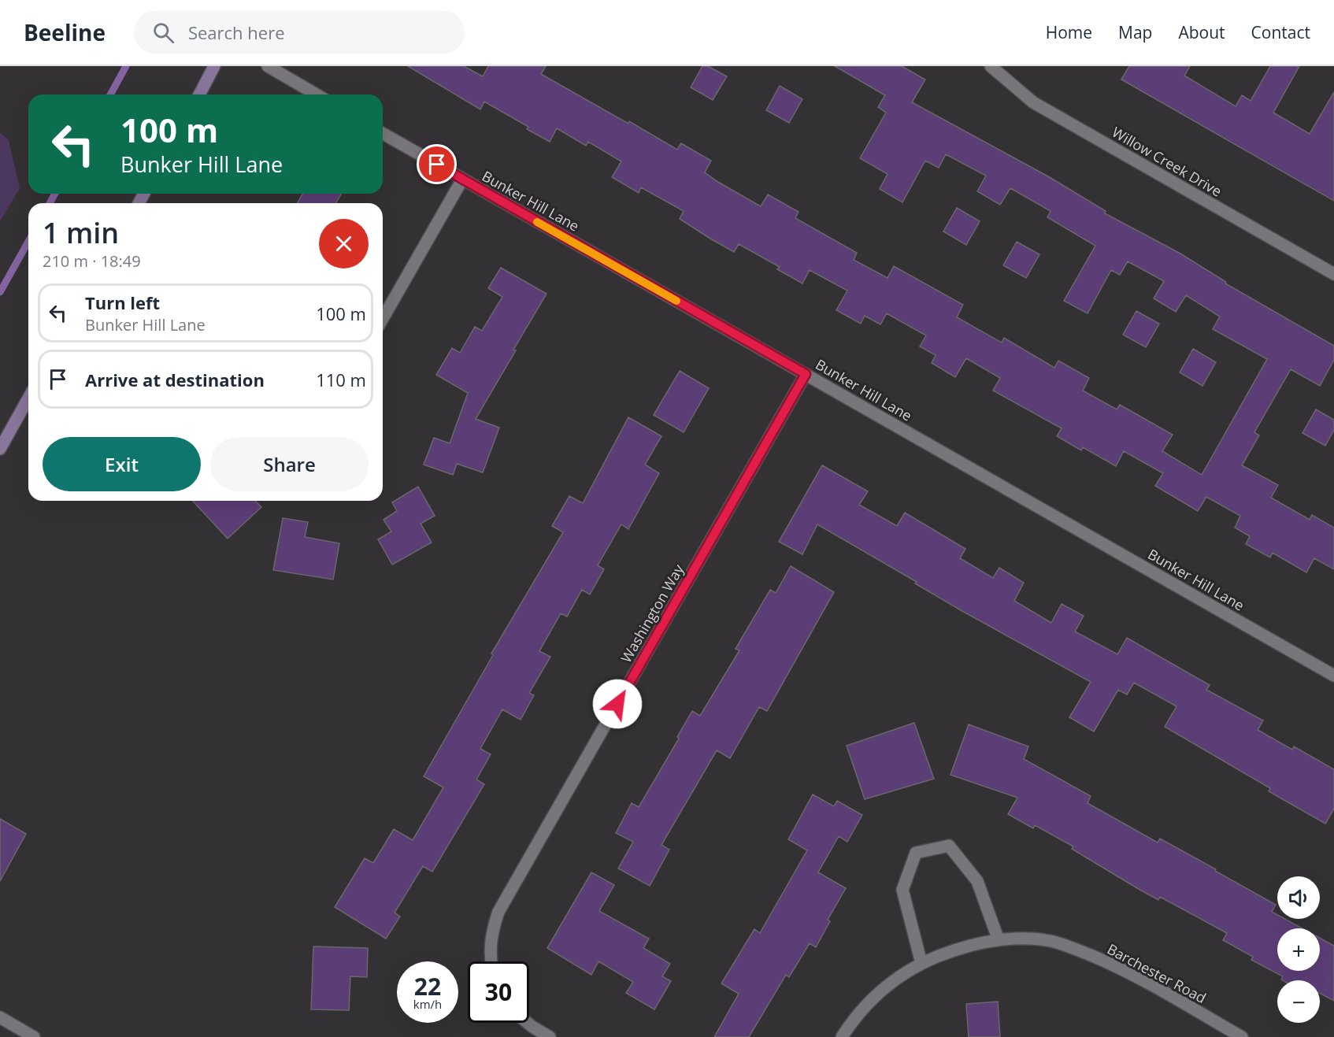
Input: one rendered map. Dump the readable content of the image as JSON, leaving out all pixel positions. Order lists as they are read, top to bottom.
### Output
{
  "streets": {
    "street": [
      "Willow Creek Drive",
      "Bunker Hill Lane",
      "Washington Way",
      "Barchester Road"
    ]
  },
  "crossings": [
    ["Bunker Hill Lane", "Washington Way"]
  ],
  "page": {
    "header": "Beeline",
    "search": "Search here",
    "nav": [
      "Home",
      "Map",
      "About",
      "Contact"
    ],
    "turn": ["100 m", "Bunker Hill Lane"],
    "heading": ["1 min", "210 m · 18:49"],
    "list": [
      {
        "name": "Turn left",
        "note": "Bunker Hill Lane",
        "value": "100 m"
      },
      {
        "name": "Arrive at destination",
        "value": "110 m"
      }
    ],
    "buttons": ["Exit", "Share"],
    "map_buttons": ["+", "−"],
    "speed": "22 km/h",
    "limit": "30"
  }
}
